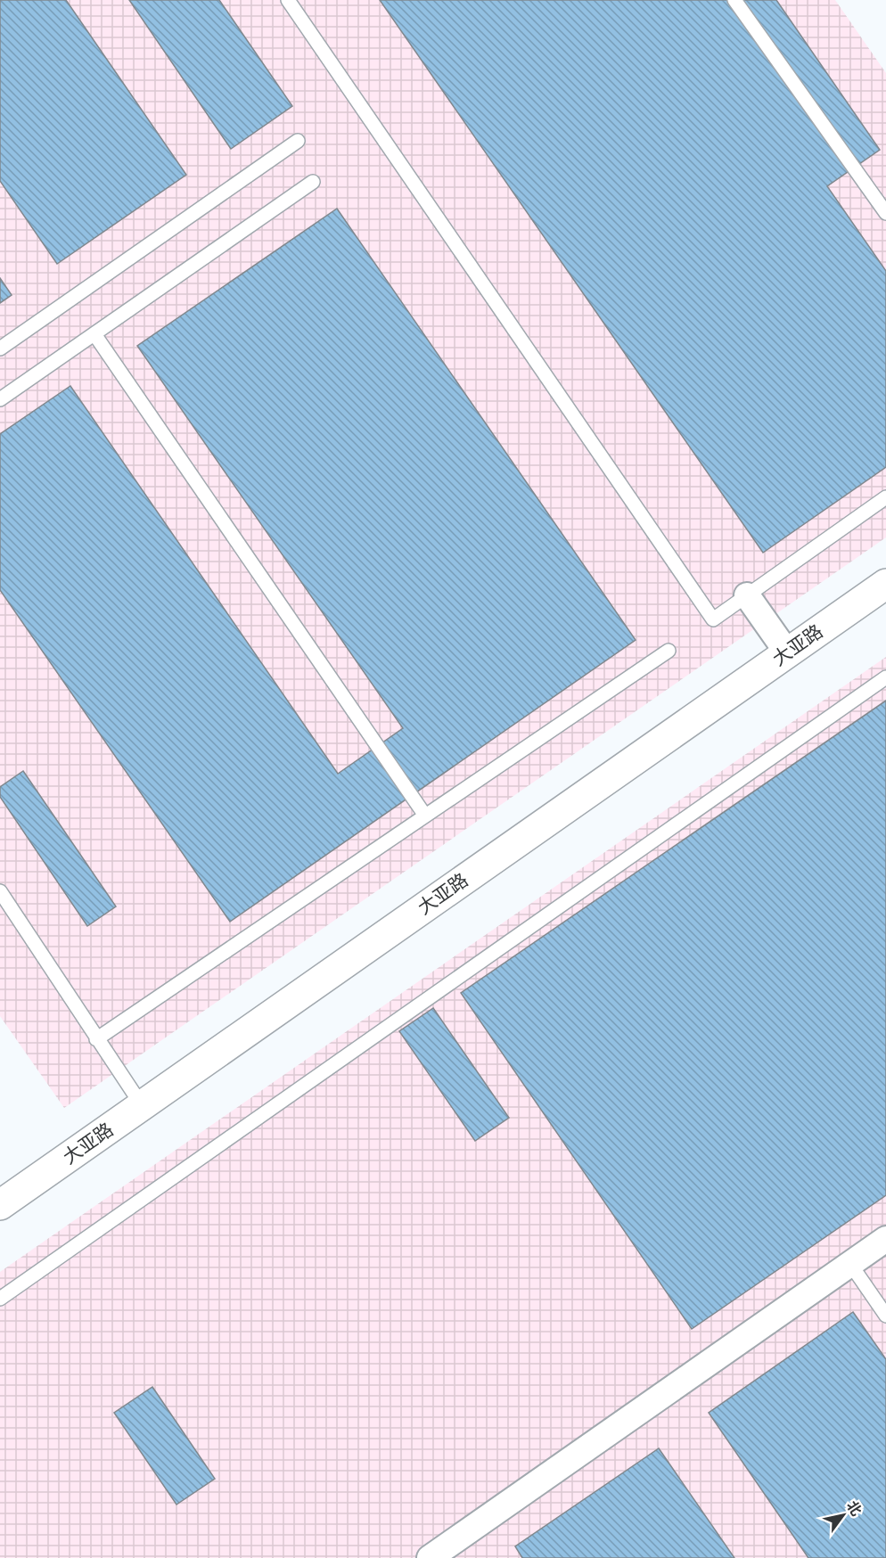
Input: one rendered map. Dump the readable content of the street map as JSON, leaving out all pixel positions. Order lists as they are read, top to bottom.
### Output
{
  "streets": {
    "street": ["大亚路"]
  },
  "north": "top right"
}
